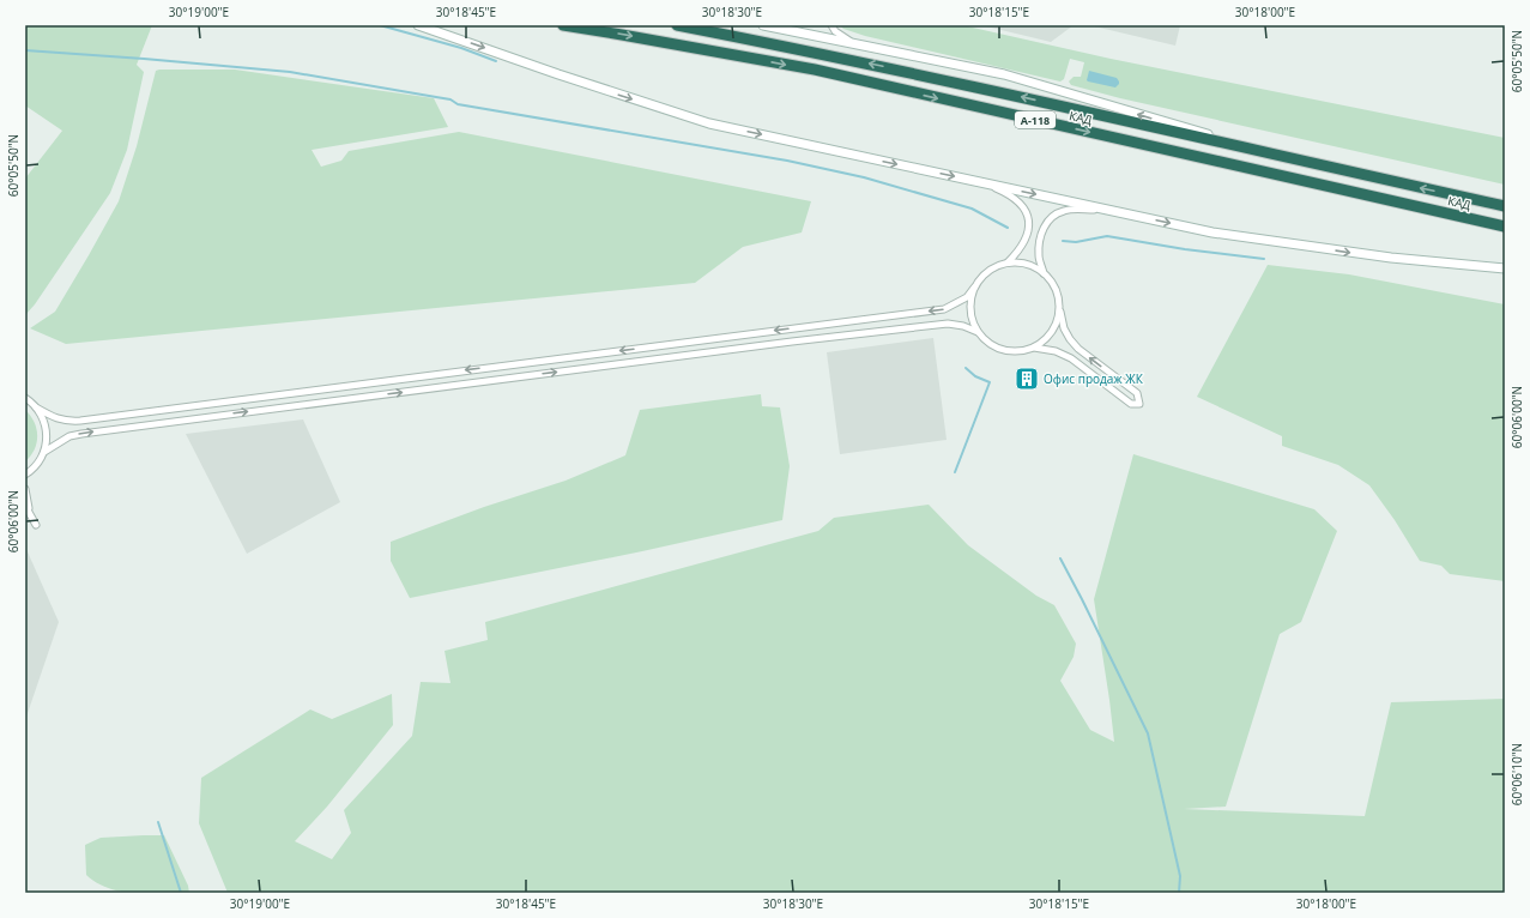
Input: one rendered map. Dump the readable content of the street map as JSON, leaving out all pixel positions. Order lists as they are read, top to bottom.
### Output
{
  "streets": {
    "highway": ["КАД", "А-118"]
  },
  "places": {
    "building": ["Офис продаж ЖК"]
  },
  "coordinates": [
    "30°19'00\"E",
    "30°18'45\"E",
    "30°18'30\"E",
    "30°18'15\"E",
    "30°18'00\"E",
    "60°05'50\"N",
    "60°06'00\"N",
    "60°06'10\"N"
  ]
}
